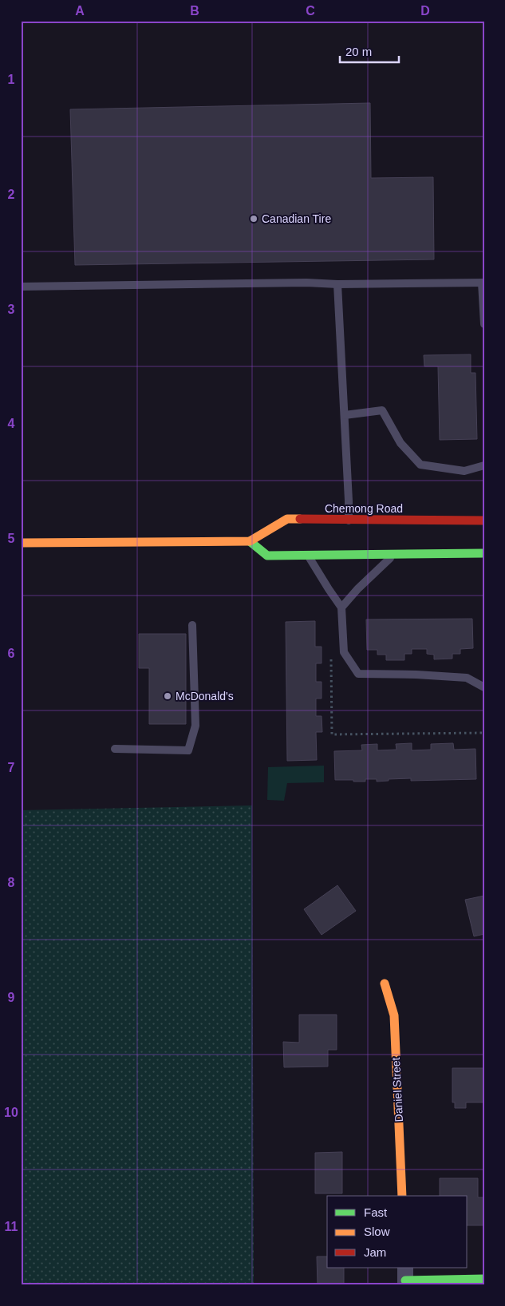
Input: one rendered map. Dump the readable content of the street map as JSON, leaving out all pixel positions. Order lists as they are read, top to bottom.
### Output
{
  "streets": {
    "main road": ["Chemong Road", "Daniel Street"]
  },
  "places": ["Canadian Tire", "McDonald's"],
  "legend": ["Fast", "Slow", "Jam"],
  "scale_bar": "20 m",
  "grid": {
    "columns": [
      "A",
      "B",
      "C",
      "D"
    ],
    "rows": [
      "1",
      "2",
      "3",
      "4",
      "5",
      "6",
      "7",
      "8",
      "9",
      "10",
      "11"
    ]
  }
}
